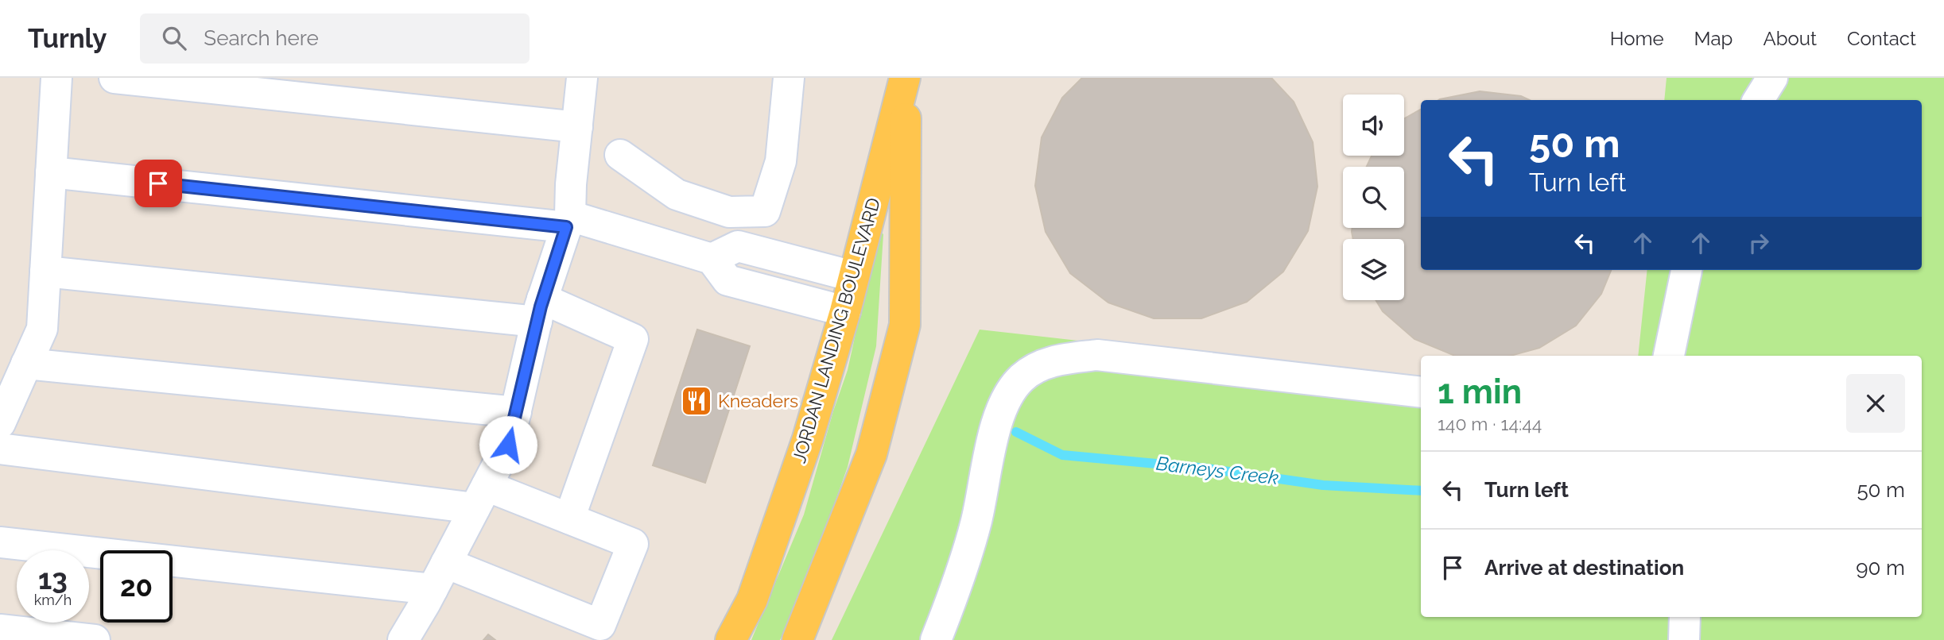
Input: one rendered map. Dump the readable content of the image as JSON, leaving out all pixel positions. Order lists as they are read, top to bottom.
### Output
{
  "streets": {
    "main road": ["JORDAN LANDING BOULEVARD"]
  },
  "water": ["Barneys Creek"],
  "places": {
    "restaurant": ["Kneaders"]
  },
  "page": {
    "header": "Turnly",
    "search": "Search here",
    "nav": [
      "Home",
      "Map",
      "About",
      "Contact"
    ],
    "turn": ["50 m", "Turn left"],
    "heading": ["1 min", "140 m · 14:44"],
    "list": [
      {
        "name": "Turn left",
        "value": "50 m"
      },
      {
        "name": "Arrive at destination",
        "value": "90 m"
      }
    ],
    "speed": "13 km/h",
    "limit": "20"
  }
}
